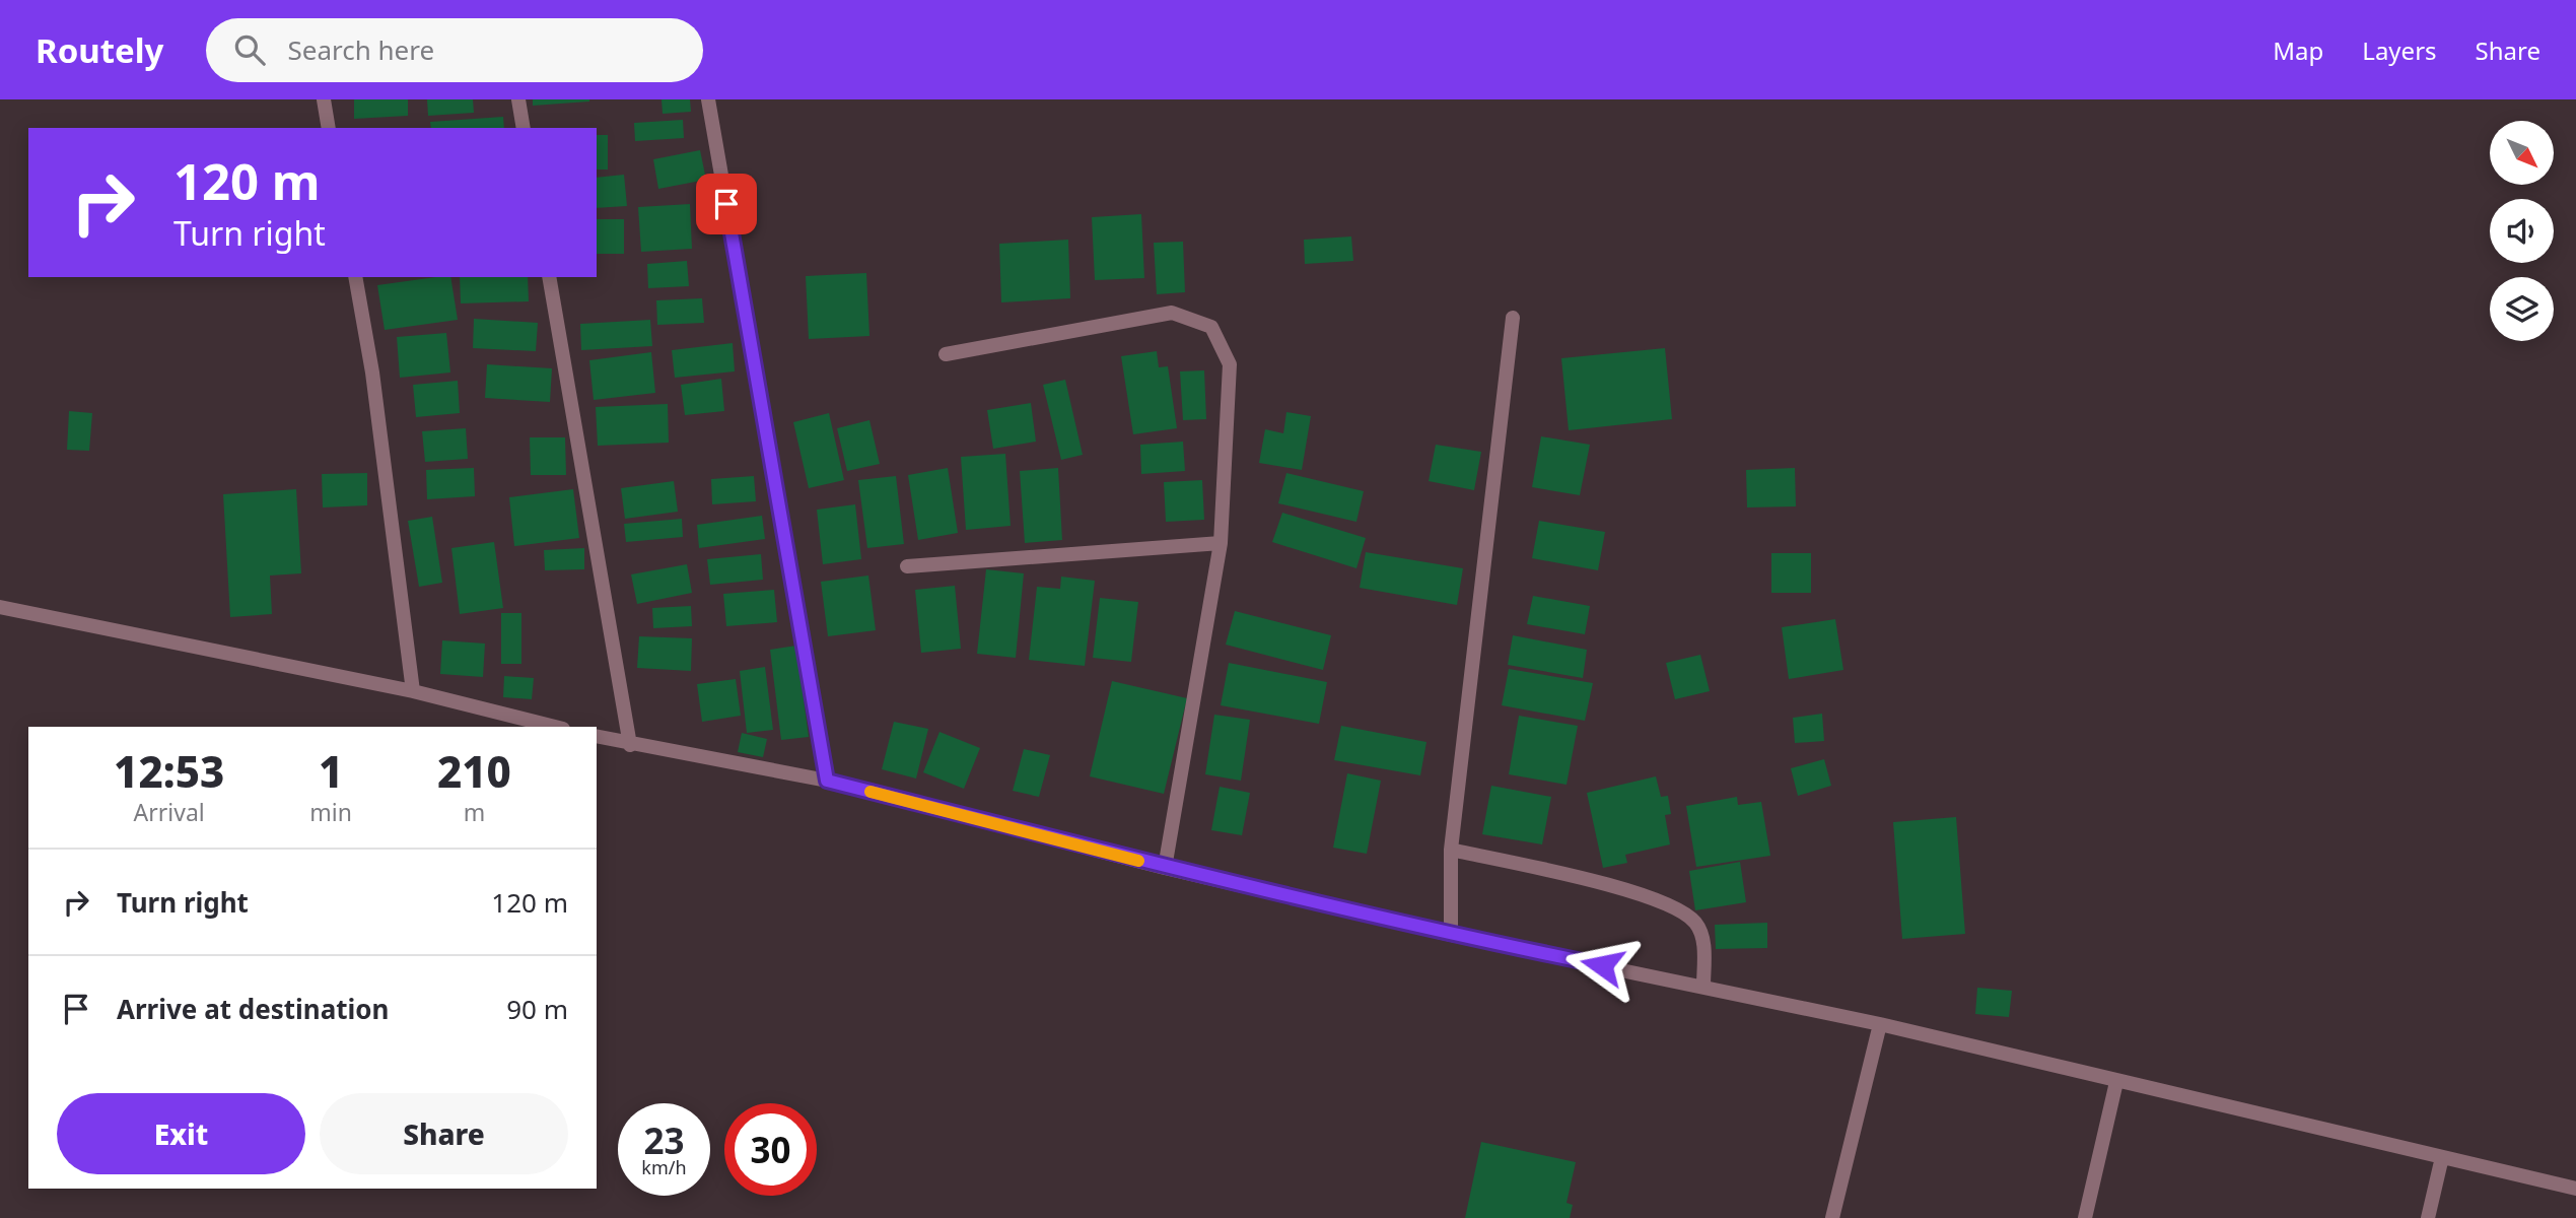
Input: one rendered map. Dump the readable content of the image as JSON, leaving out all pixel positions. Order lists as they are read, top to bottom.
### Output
{
  "north": "bottom right",
  "page": {
    "header": "Routely",
    "search": "Search here",
    "nav": ["Map", "Layers", "Share"],
    "turn": ["120 m", "Turn right"],
    "eta": [
      "12:53",
      "Arrival",
      "1",
      "min",
      "210",
      "m"
    ],
    "list": [
      {
        "name": "Turn right",
        "value": "120 m"
      },
      {
        "name": "Arrive at destination",
        "value": "90 m"
      }
    ],
    "buttons": ["Exit", "Share"],
    "speed": "23 km/h",
    "limit": "30"
  }
}
